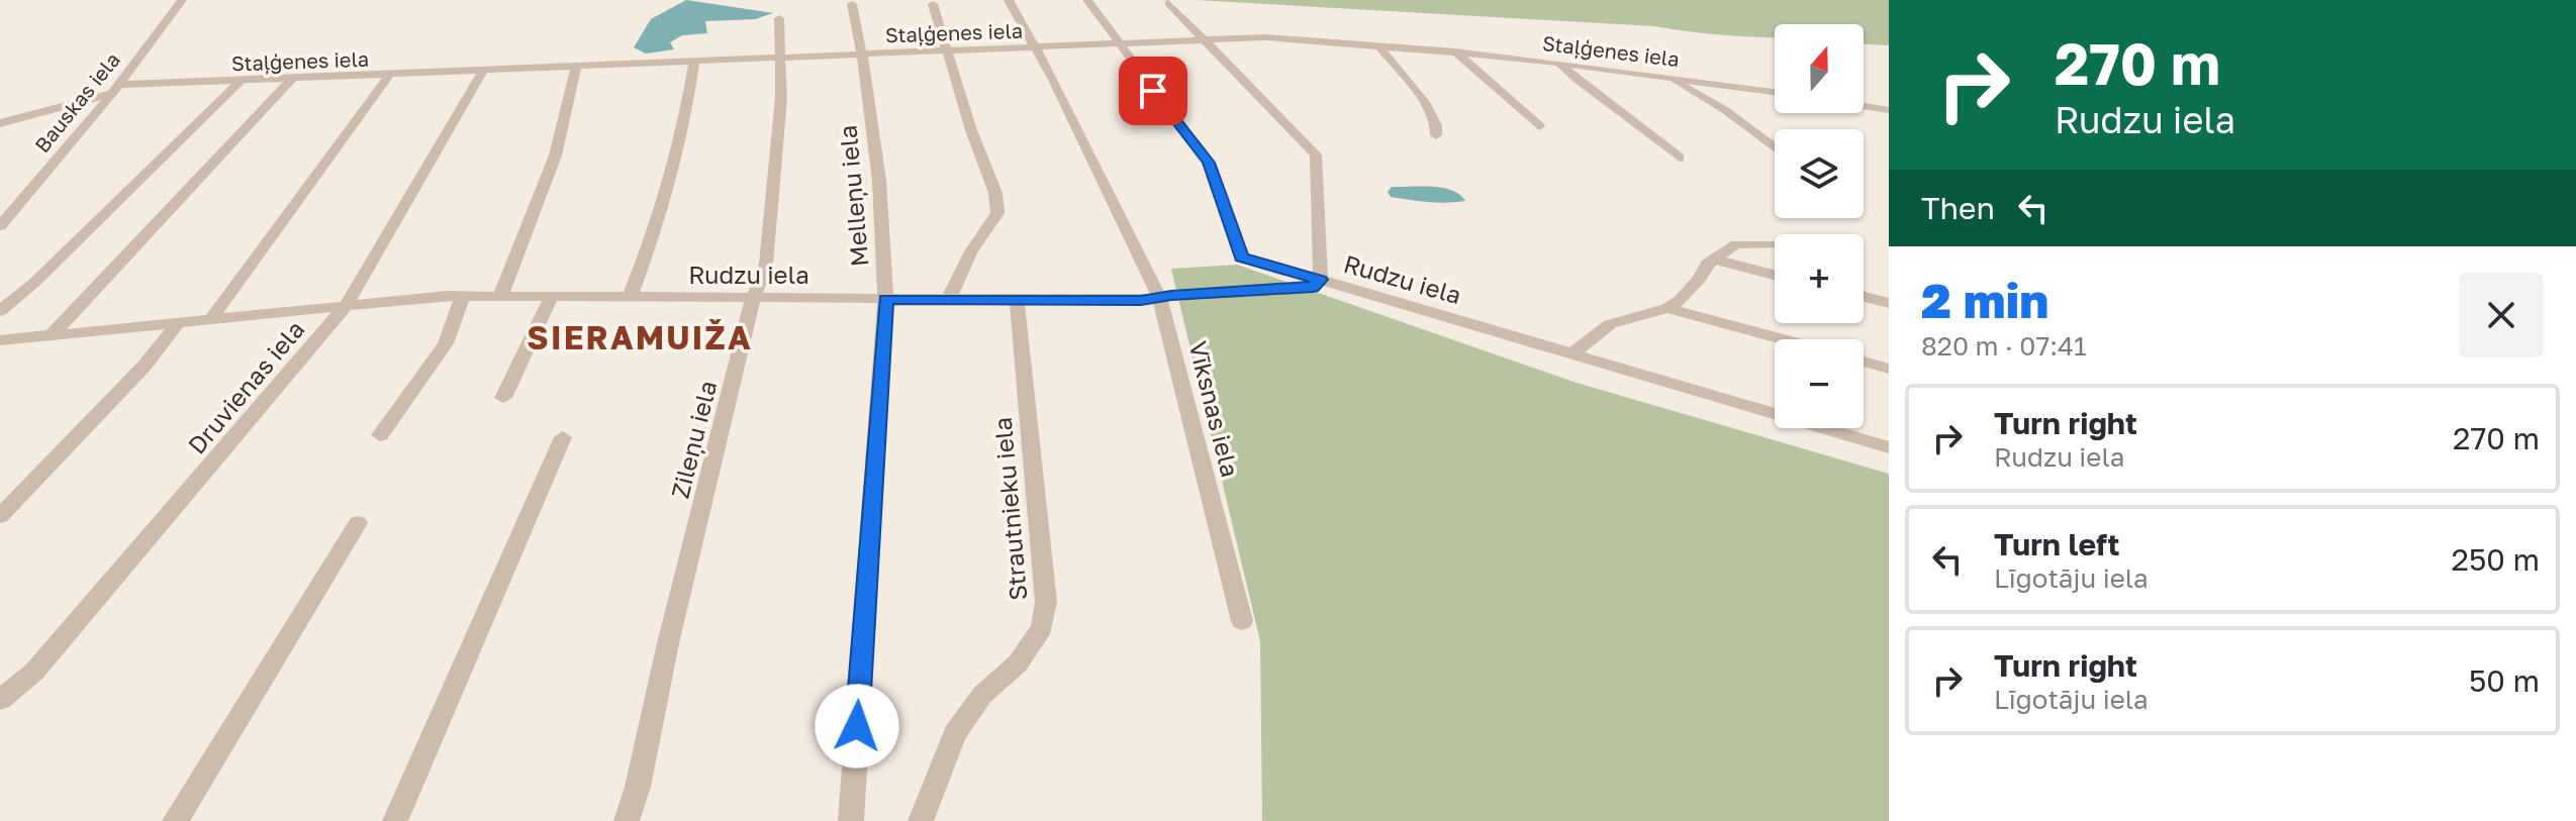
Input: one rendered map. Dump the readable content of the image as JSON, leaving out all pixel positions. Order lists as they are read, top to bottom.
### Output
{
  "streets": {
    "street": [
      "Staļģenes iela",
      "Bauskas iela",
      "Melleņu iela",
      "Rudzu iela",
      "Druvienas iela",
      "Vīksnas iela",
      "Zileņu iela",
      "Strautnieku iela"
    ]
  },
  "crossings": [
    ["Staļģenes iela", "Bauskas iela"],
    ["Staļģenes iela", "Melleņu iela"],
    ["Staļģenes iela", "Druvienas iela"],
    ["Staļģenes iela", "Vīksnas iela"],
    ["Staļģenes iela", "Zileņu iela"],
    ["Melleņu iela", "Rudzu iela"],
    ["Rudzu iela", "Druvienas iela"],
    ["Rudzu iela", "Vīksnas iela"],
    ["Rudzu iela", "Zileņu iela"],
    ["Rudzu iela", "Strautnieku iela"]
  ],
  "districts": ["SIERAMUIŽA"],
  "north": "top",
  "page": {
    "turn": ["270 m", "Rudzu iela"],
    "map_buttons": ["+", "−"],
    "then": "Then",
    "heading": ["2 min", "820 m · 07:41"],
    "list": [
      {
        "name": "Turn right",
        "note": "Rudzu iela",
        "value": "270 m"
      },
      {
        "name": "Turn left",
        "note": "Līgotāju iela",
        "value": "250 m"
      },
      {
        "name": "Turn right",
        "note": "Līgotāju iela",
        "value": "50 m"
      }
    ]
  }
}
